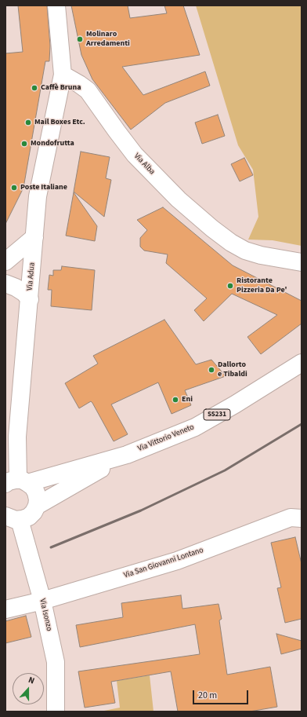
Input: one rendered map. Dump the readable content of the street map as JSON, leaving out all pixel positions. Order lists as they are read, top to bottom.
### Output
{
  "streets": {
    "street": [
      "Via Alba",
      "Via Adua",
      "SS231",
      "Via Vittorio Veneto",
      "Via San Giovanni Lontano",
      "Via Isonzo"
    ]
  },
  "crossings": [
    ["Via Alba", "Via Adua"],
    ["Via Adua", "Via Vittorio Veneto"],
    ["SS231", "Via Vittorio Veneto"],
    ["SS231", "Via Isonzo"],
    ["Via San Giovanni Lontano", "Via Isonzo"]
  ],
  "places": [
    "Molinaro Arredamenti",
    "Caffè Bruna",
    "Mail Boxes Etc.",
    "Mondofrutta",
    "Poste Italiane",
    "Ristorante Pizzeria Da Pe'",
    "Dallorto e Tibaldi",
    "Eni"
  ],
  "scale_bar": "20 m",
  "north": "top"
}
